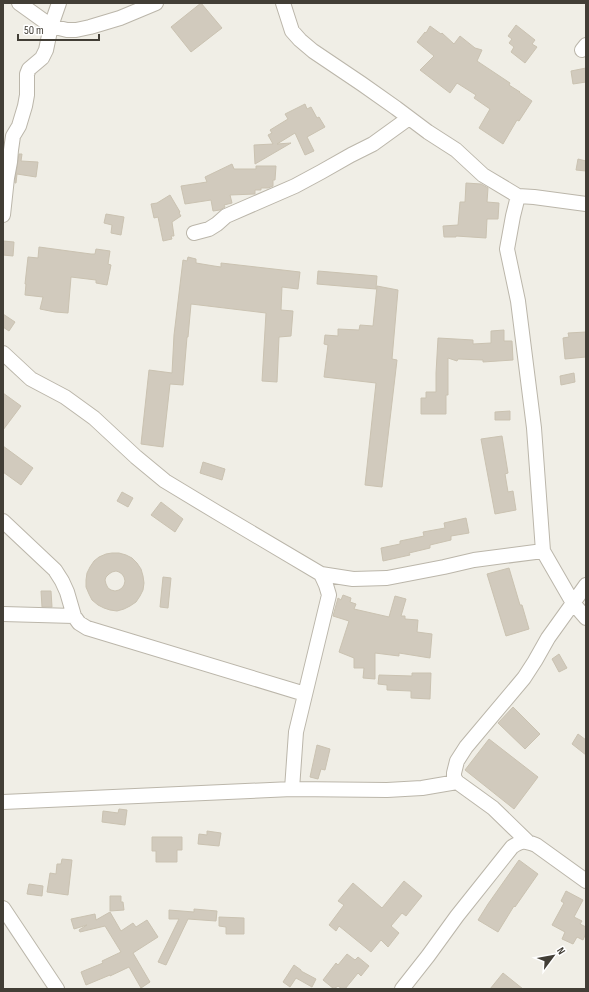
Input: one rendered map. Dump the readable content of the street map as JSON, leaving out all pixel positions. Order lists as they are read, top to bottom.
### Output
{
  "scale_bar": "50 m",
  "north": "top right"
}
